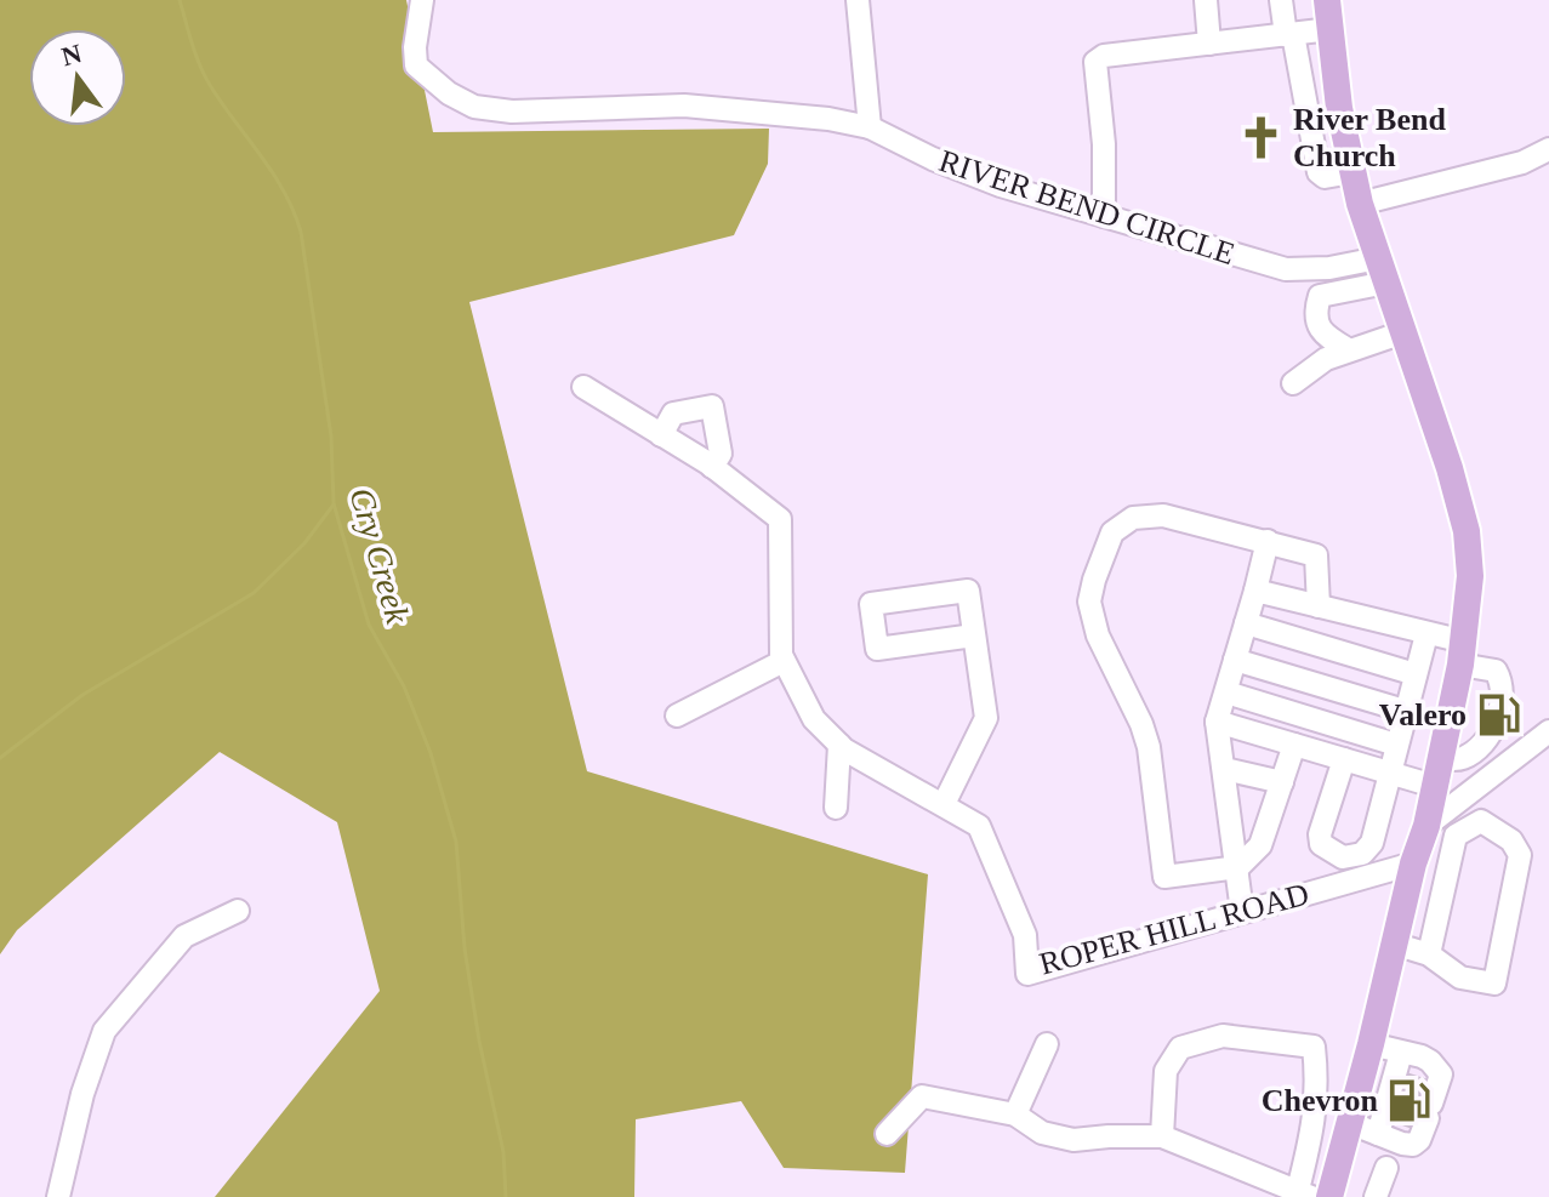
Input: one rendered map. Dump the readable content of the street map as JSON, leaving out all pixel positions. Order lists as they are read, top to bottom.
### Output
{
  "streets": {
    "street": ["RIVER BEND CIRCLE", "ROPER HILL ROAD"]
  },
  "water": ["Cry Creek"],
  "places": {
    "church": ["River Bend Church"],
    "fuel station": ["Valero", "Chevron"]
  },
  "north": "top"
}
